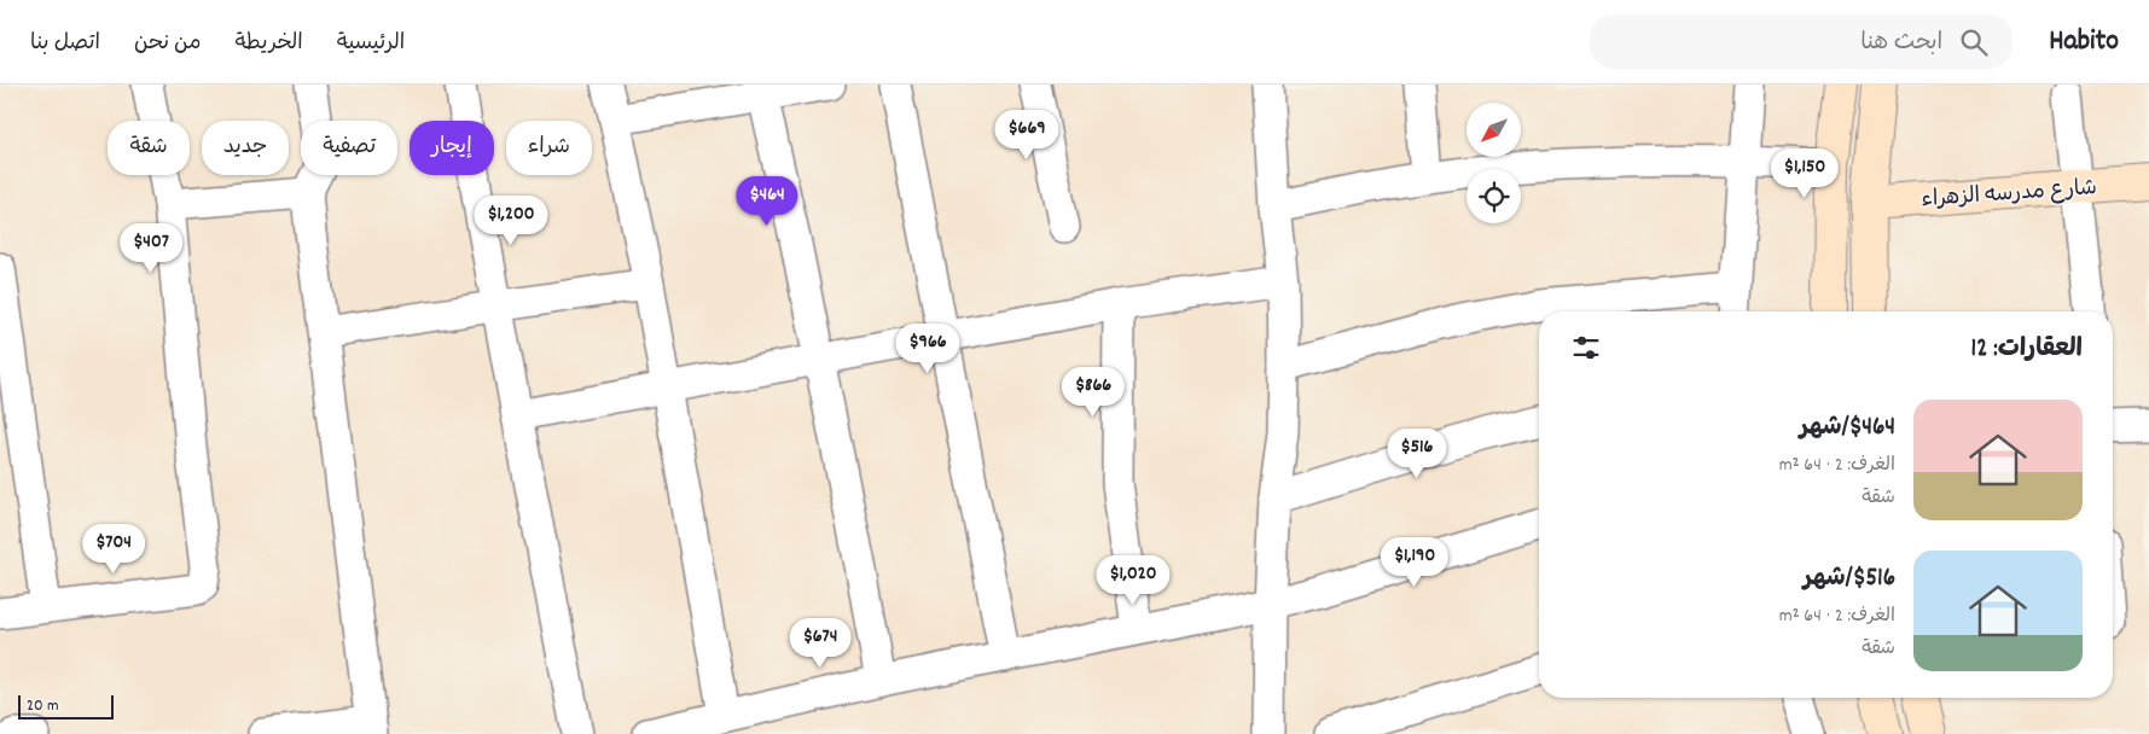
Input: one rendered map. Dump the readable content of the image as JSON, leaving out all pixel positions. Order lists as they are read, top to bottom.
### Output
{
  "streets": {
    "street": ["شارع مدرسه الزهراء"]
  },
  "scale_bar": "20 m",
  "north": "bottom left",
  "page": {
    "header": "Habito",
    "search": "ابحث هنا",
    "nav": [
      "الرئيسية",
      "الخريطة",
      "من نحن",
      "اتصل بنا"
    ],
    "price": [
      "$669",
      "$1,150",
      "$464",
      "$1,200",
      "$407",
      "$966",
      "$866",
      "$516",
      "$704",
      "$1,190",
      "$1,020",
      "$674"
    ],
    "chip": [
      "شراء",
      "إيجار",
      "تصفية",
      "جديد",
      "شقة"
    ],
    "heading": "العقارات: 12",
    "list": [
      {
        "name": "$464/شهر",
        "note": "الغرف: 2 · 64 m² · شقة"
      },
      {
        "name": "$516/شهر",
        "note": "الغرف: 2 · 64 m² · شقة"
      }
    ],
    "scale": "20 m"
  }
}
